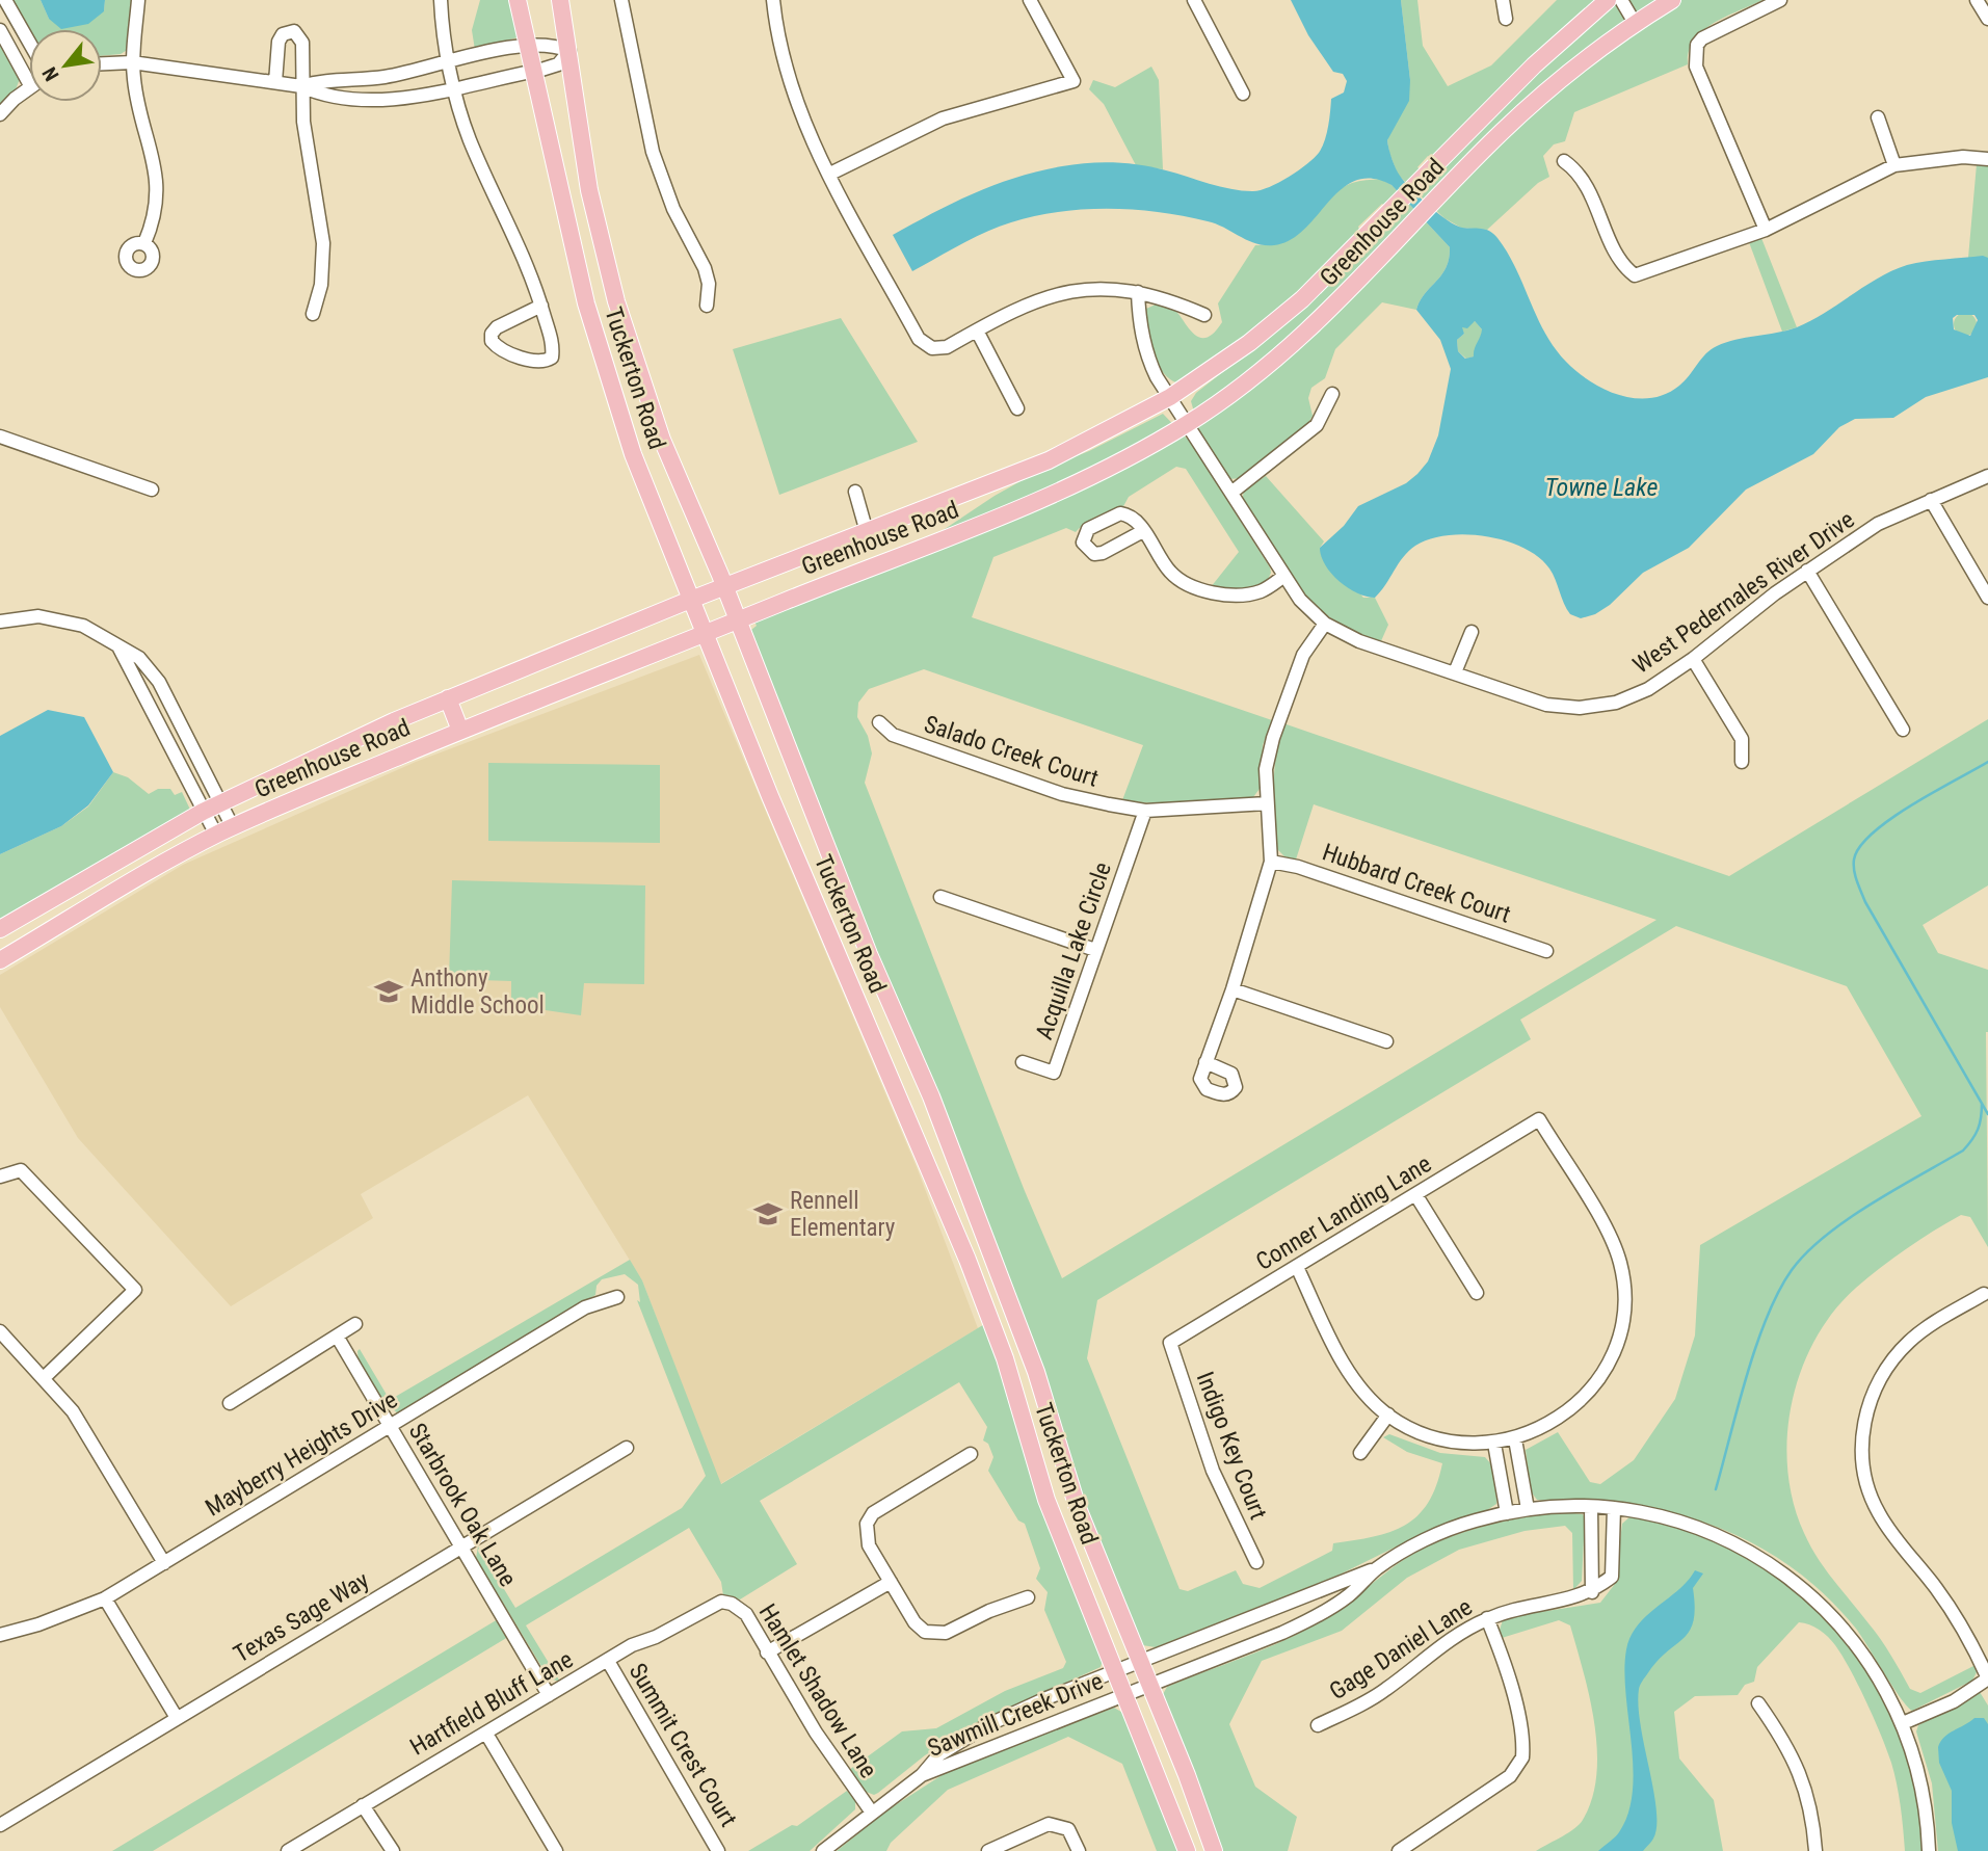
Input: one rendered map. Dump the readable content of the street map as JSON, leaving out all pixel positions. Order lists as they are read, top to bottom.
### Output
{
  "streets": {
    "main road": ["Greenhouse Road", "Tuckerton Road"],
    "street": [
      "West Pedernales River Drive",
      "Salado Creek Court",
      "Hubbard Creek Court",
      "Acquilla Lake Circle",
      "Conner Landing Lane",
      "Indigo Key Court",
      "Mayberry Heights Drive",
      "Starbrook Oak Lane",
      "Texas Sage Way",
      "Gage Daniel Lane",
      "Hamlet Shadow Lane",
      "Hartfield Bluff Lane",
      "Sawmill Creek Drive",
      "Summit Crest Court"
    ]
  },
  "crossings": [
    ["Greenhouse Road", "Tuckerton Road"],
    ["Greenhouse Road", "West Pedernales River Drive"],
    ["Tuckerton Road", "Sawmill Creek Drive"],
    ["Salado Creek Court", "Acquilla Lake Circle"],
    ["Conner Landing Lane", "Indigo Key Court"],
    ["Mayberry Heights Drive", "Starbrook Oak Lane"],
    ["Starbrook Oak Lane", "Texas Sage Way"],
    ["Starbrook Oak Lane", "Hartfield Bluff Lane"],
    ["Hamlet Shadow Lane", "Hartfield Bluff Lane"],
    ["Hamlet Shadow Lane", "Sawmill Creek Drive"],
    ["Hartfield Bluff Lane", "Summit Crest Court"]
  ],
  "water": ["Towne Lake"],
  "places": {
    "school or university": ["Anthony Middle School", "Rennell Elementary"]
  },
  "north": "bottom left"
}
